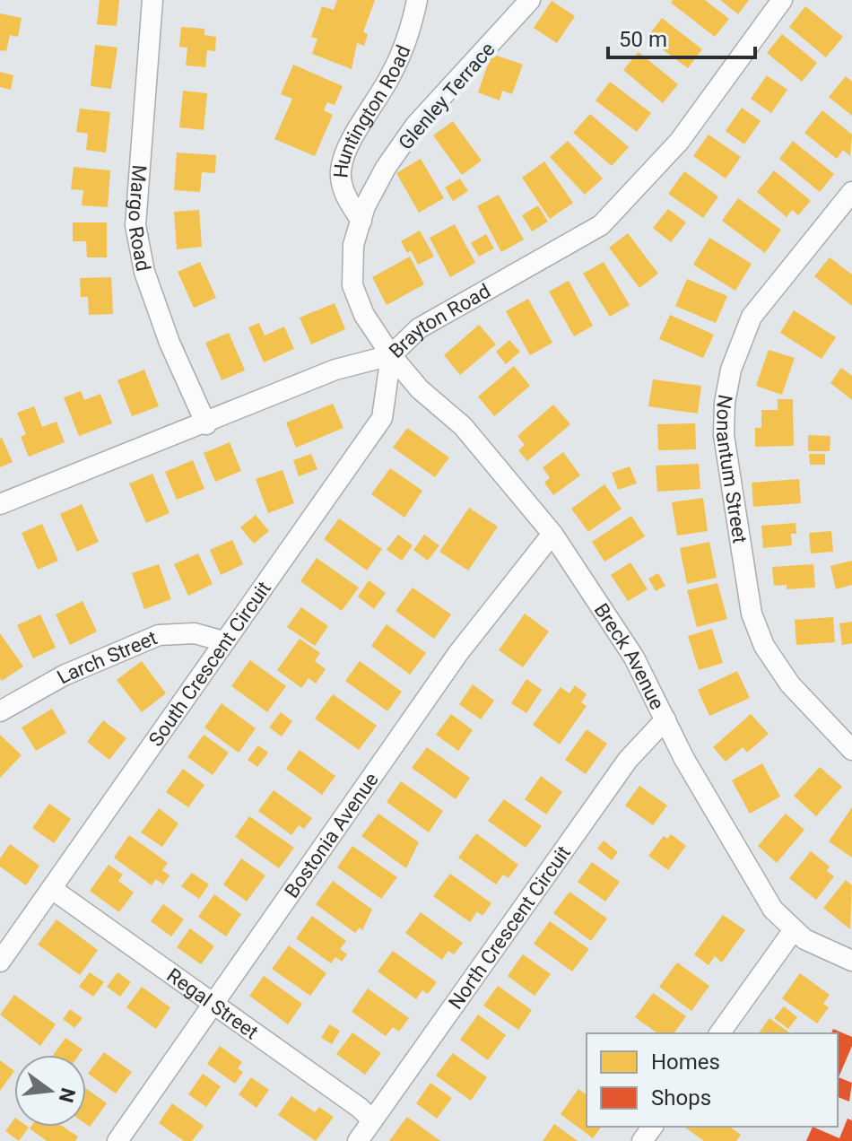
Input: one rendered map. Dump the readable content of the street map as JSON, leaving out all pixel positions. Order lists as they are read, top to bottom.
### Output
{
  "streets": {
    "street": [
      "Glenley Terrace",
      "Huntington Road",
      "Margo Road",
      "Brayton Road",
      "Nonantum Street",
      "Breck Avenue",
      "Larch Street",
      "South Crescent Circuit",
      "Bostonia Avenue",
      "North Crescent Circuit",
      "Regal Street"
    ]
  },
  "crossings": [
    ["Glenley Terrace", "Huntington Road"],
    ["Glenley Terrace", "Brayton Road"],
    ["Glenley Terrace", "Breck Avenue"],
    ["Glenley Terrace", "South Crescent Circuit"],
    ["Margo Road", "Brayton Road"],
    ["Brayton Road", "Breck Avenue"],
    ["Brayton Road", "South Crescent Circuit"],
    ["Breck Avenue", "South Crescent Circuit"],
    ["Breck Avenue", "Bostonia Avenue"],
    ["Breck Avenue", "North Crescent Circuit"],
    ["Larch Street", "South Crescent Circuit"],
    ["South Crescent Circuit", "Regal Street"],
    ["Bostonia Avenue", "Regal Street"],
    ["North Crescent Circuit", "Regal Street"]
  ],
  "legend": ["Homes", "Shops"],
  "scale_bar": "50 m",
  "north": "right"
}
